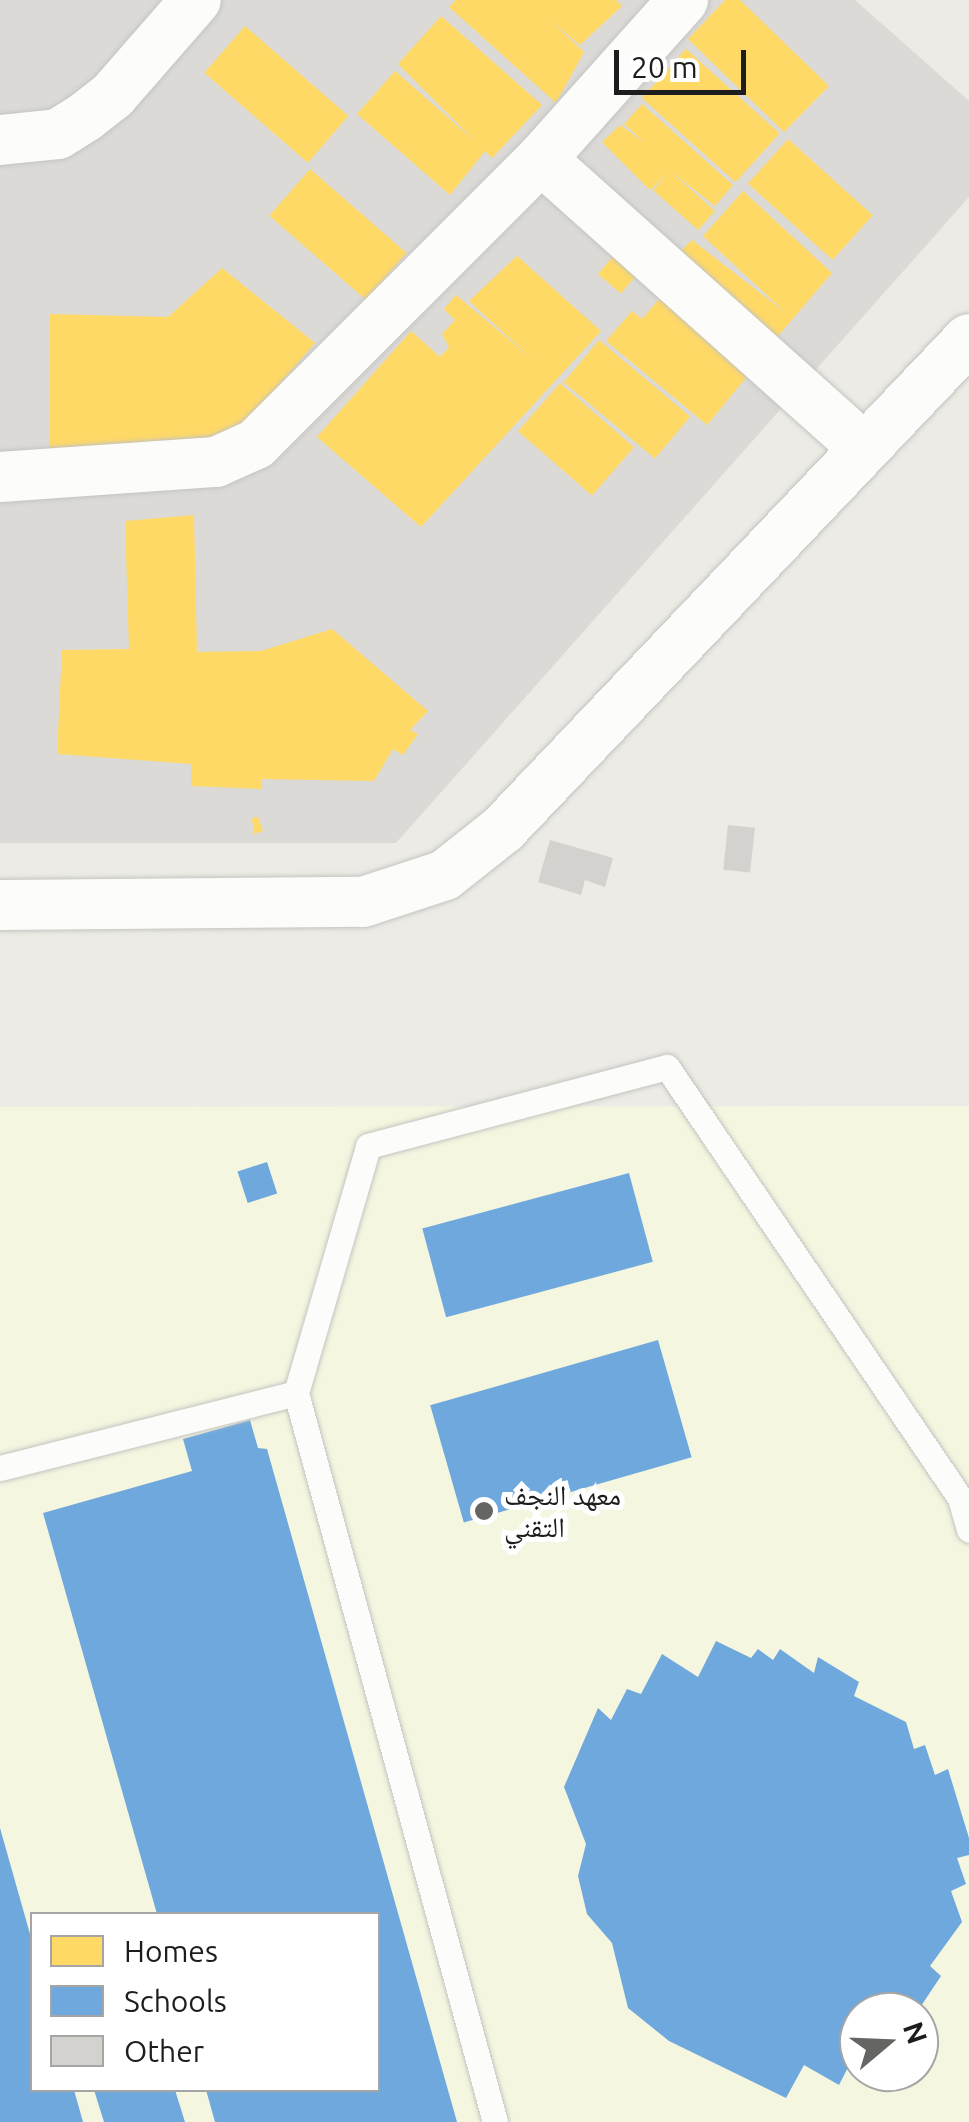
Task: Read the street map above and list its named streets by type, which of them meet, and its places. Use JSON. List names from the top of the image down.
{
  "places": ["معهد النجف التقني"],
  "legend": ["Homes", "Schools", "Other"],
  "scale_bar": "20 m",
  "north": "right"
}
